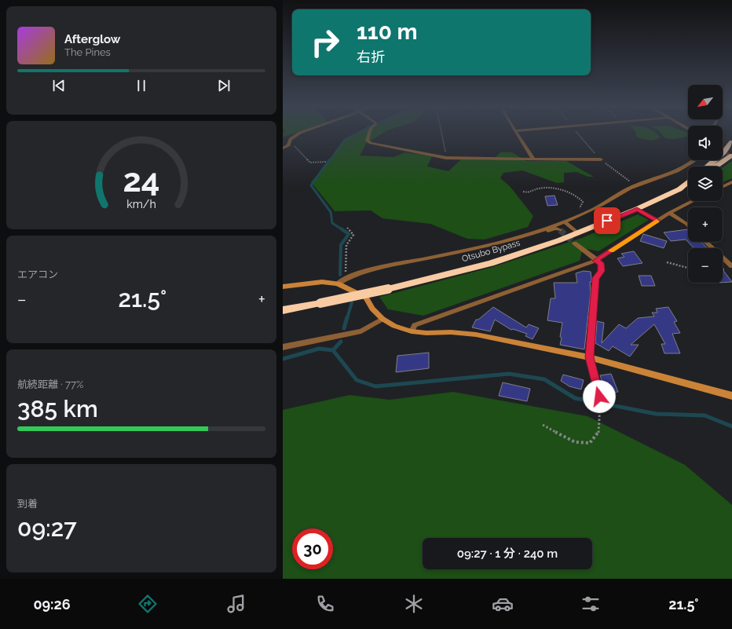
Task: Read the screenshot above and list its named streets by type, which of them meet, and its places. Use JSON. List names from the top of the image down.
{
  "streets": {
    "highway": ["Otsubo Bypass"]
  },
  "north": "bottom left",
  "page": {
    "turn": ["110 m", "右折"],
    "song": ["Afterglow", "The Pines"],
    "map_buttons": ["+", "−"],
    "tile": [
      "エアコン",
      ["航続距離 · 77%", "385 km"],
      ["到着", "09:27"]
    ],
    "heat": ["−", "21.5°", "+"],
    "limit": "30",
    "trip": "09:27 · 1 分 · 240 m",
    "tabs": ["09:26", "21.5°"],
    "gauge": ["24", "km/h"]
  }
}
